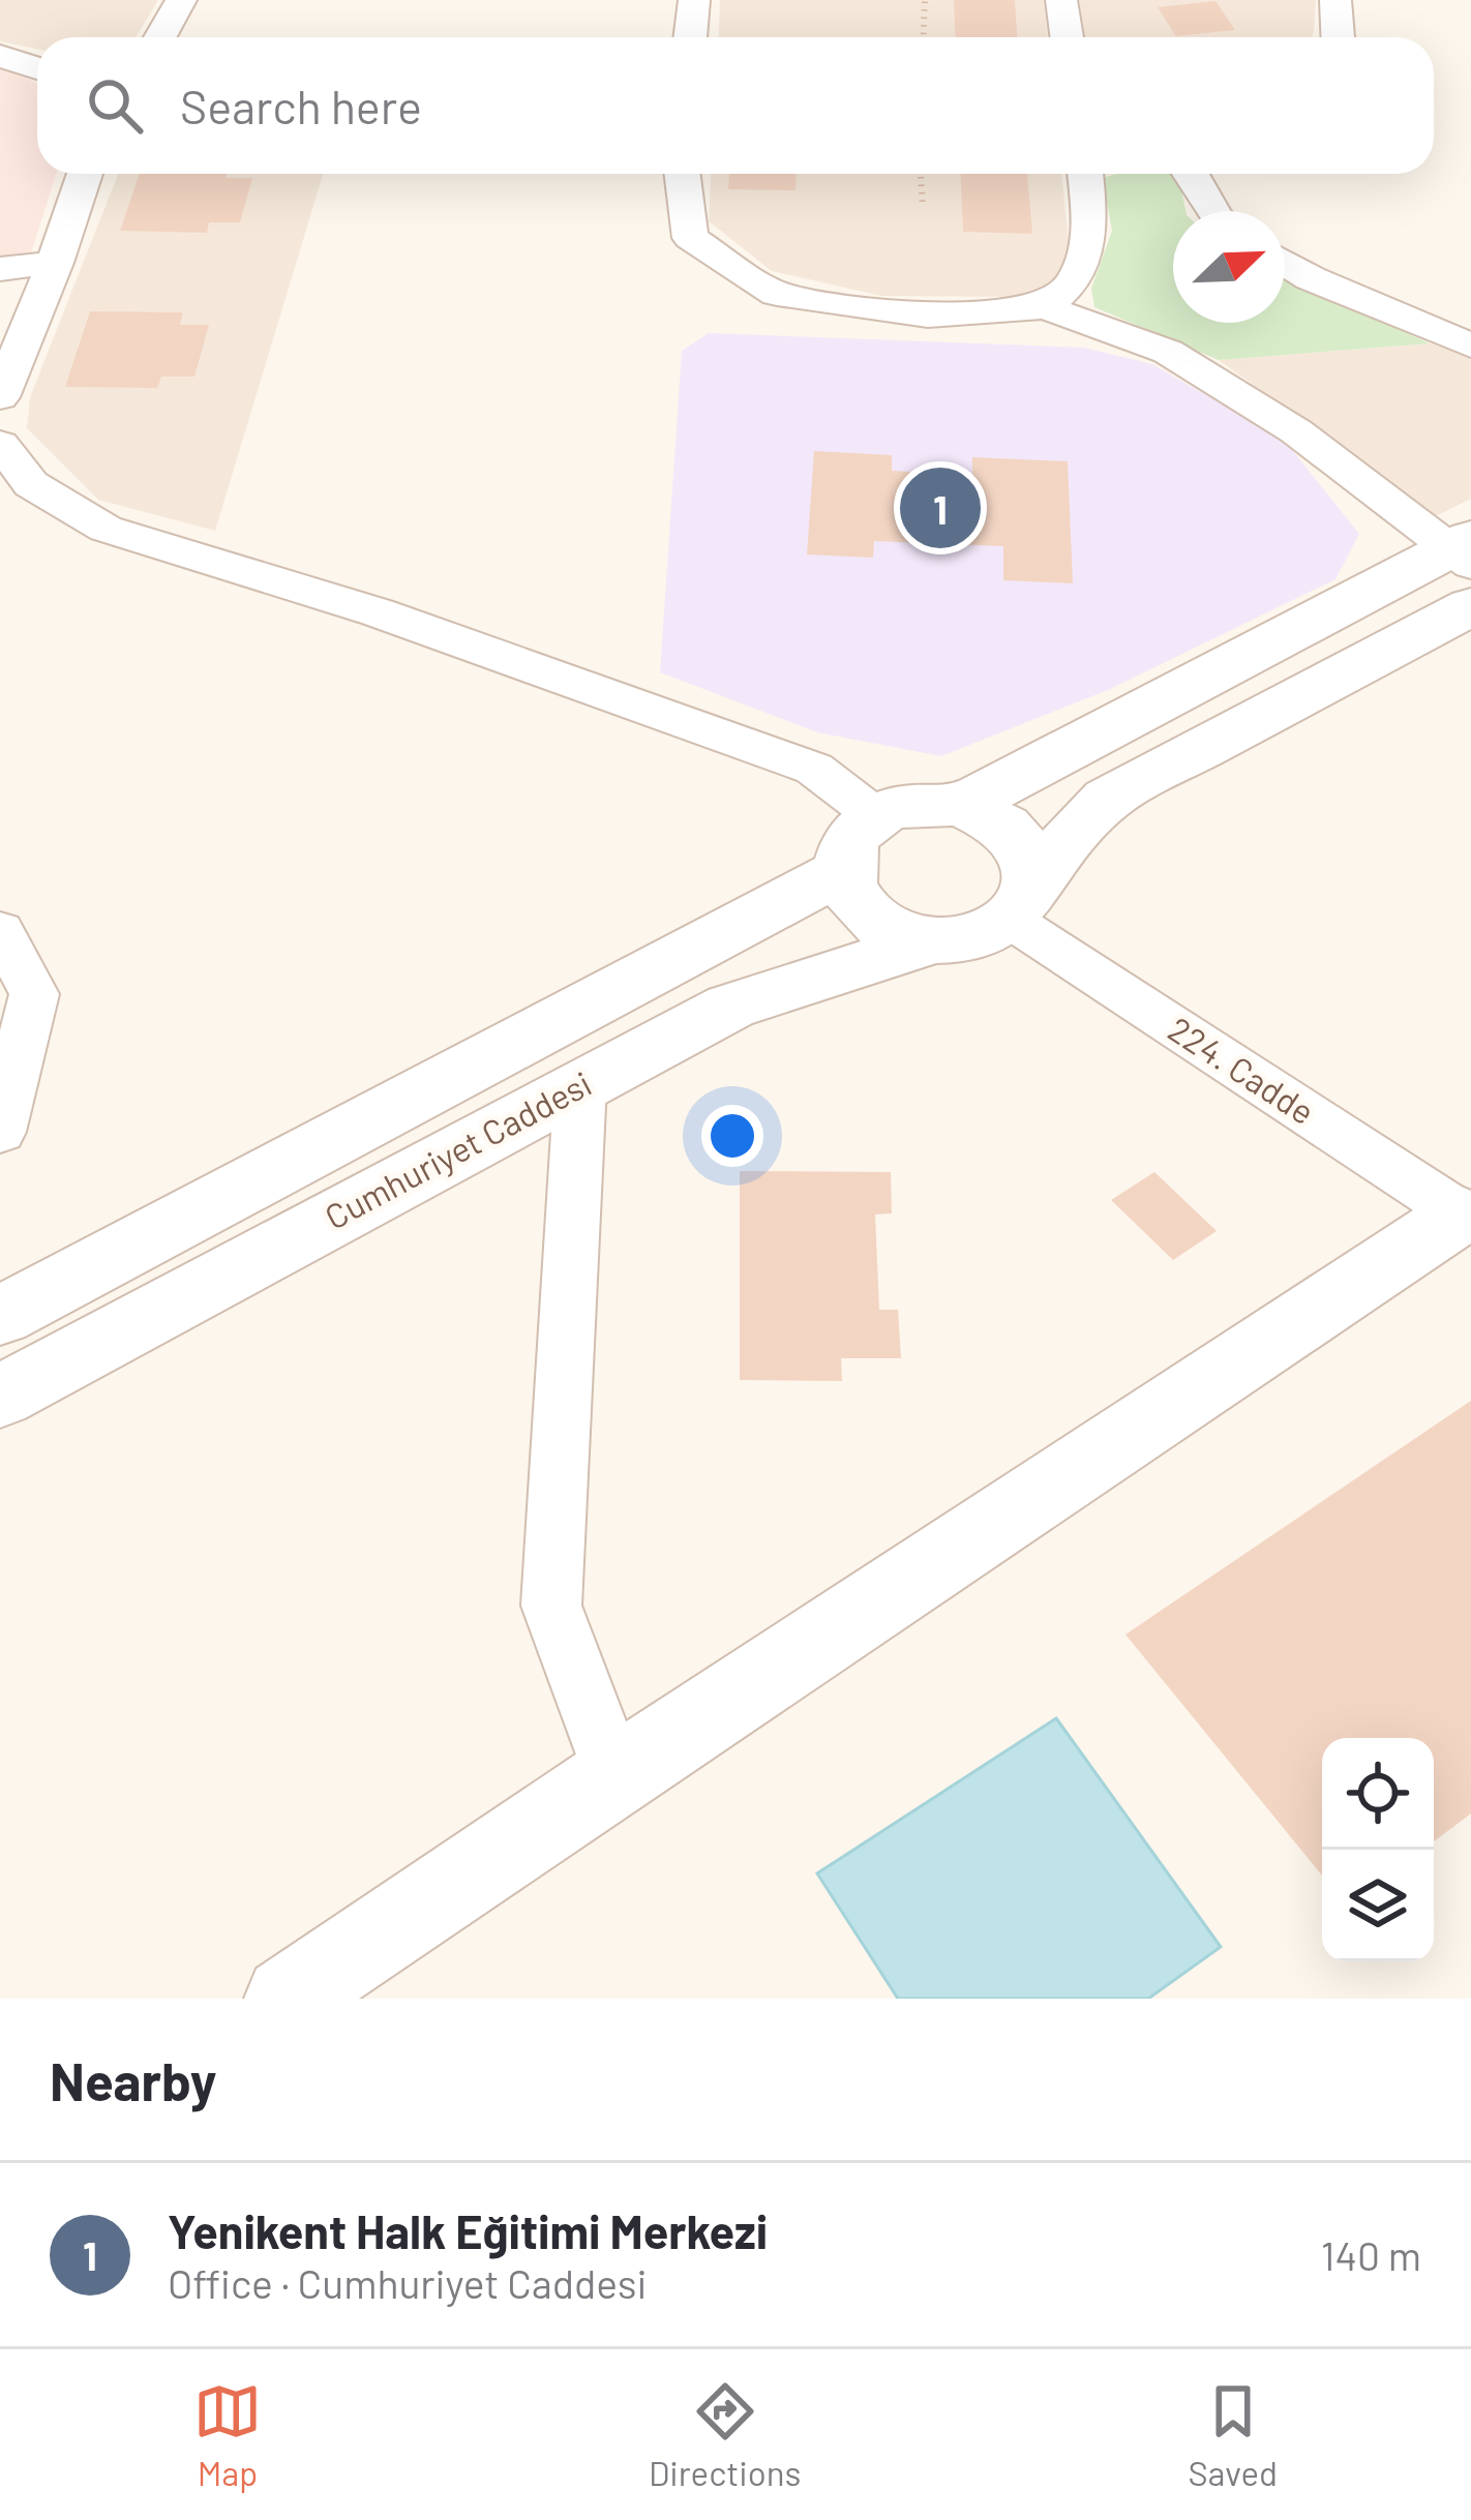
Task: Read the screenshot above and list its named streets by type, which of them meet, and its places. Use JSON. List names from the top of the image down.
{
  "streets": {
    "street": ["224. Cadde", "Cumhuriyet Caddesi"]
  },
  "crossings": [
    ["224. Cadde", "Cumhuriyet Caddesi"]
  ],
  "north": "top right",
  "page": {
    "search": "Search here",
    "pins": "1",
    "heading": "Nearby",
    "list": [
      {
        "mark": "1",
        "name": "Yenikent Halk Eğitimi Merkezi",
        "note": "Office · Cumhuriyet Caddesi",
        "value": "140 m"
      }
    ],
    "nav": ["Map", "Directions", "Saved"]
  }
}
